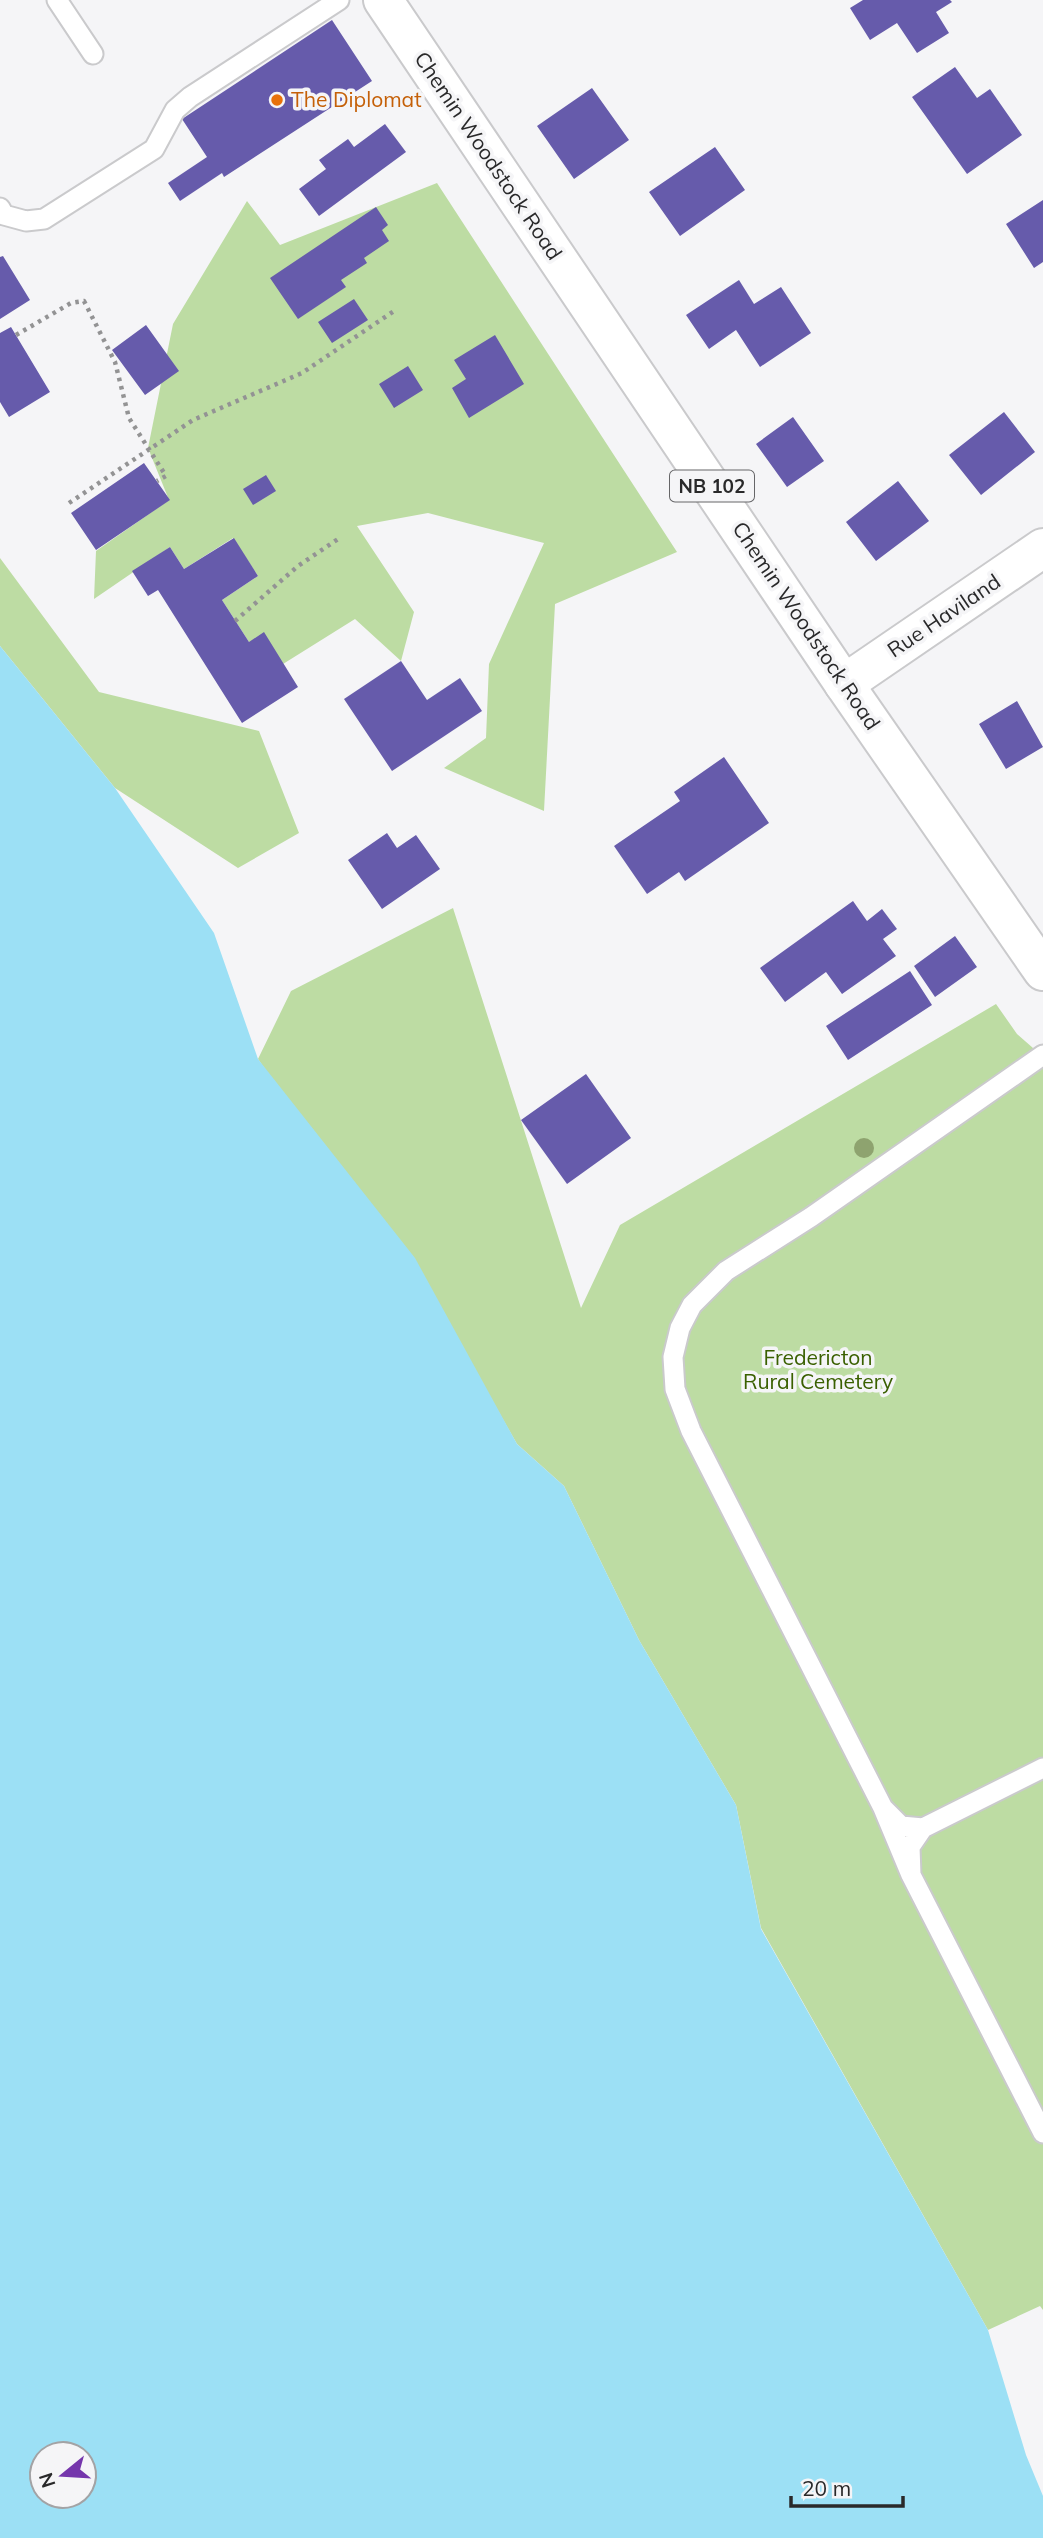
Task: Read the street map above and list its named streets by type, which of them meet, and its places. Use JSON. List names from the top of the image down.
{
  "streets": {
    "main road": ["Chemin Woodstock Road", "NB 102", "Rue Haviland"]
  },
  "crossings": [
    ["Chemin Woodstock Road", "Rue Haviland"]
  ],
  "parks": ["Fredericton Rural Cemetery"],
  "places": ["The Diplomat"],
  "scale_bar": "20 m",
  "north": "left"
}
